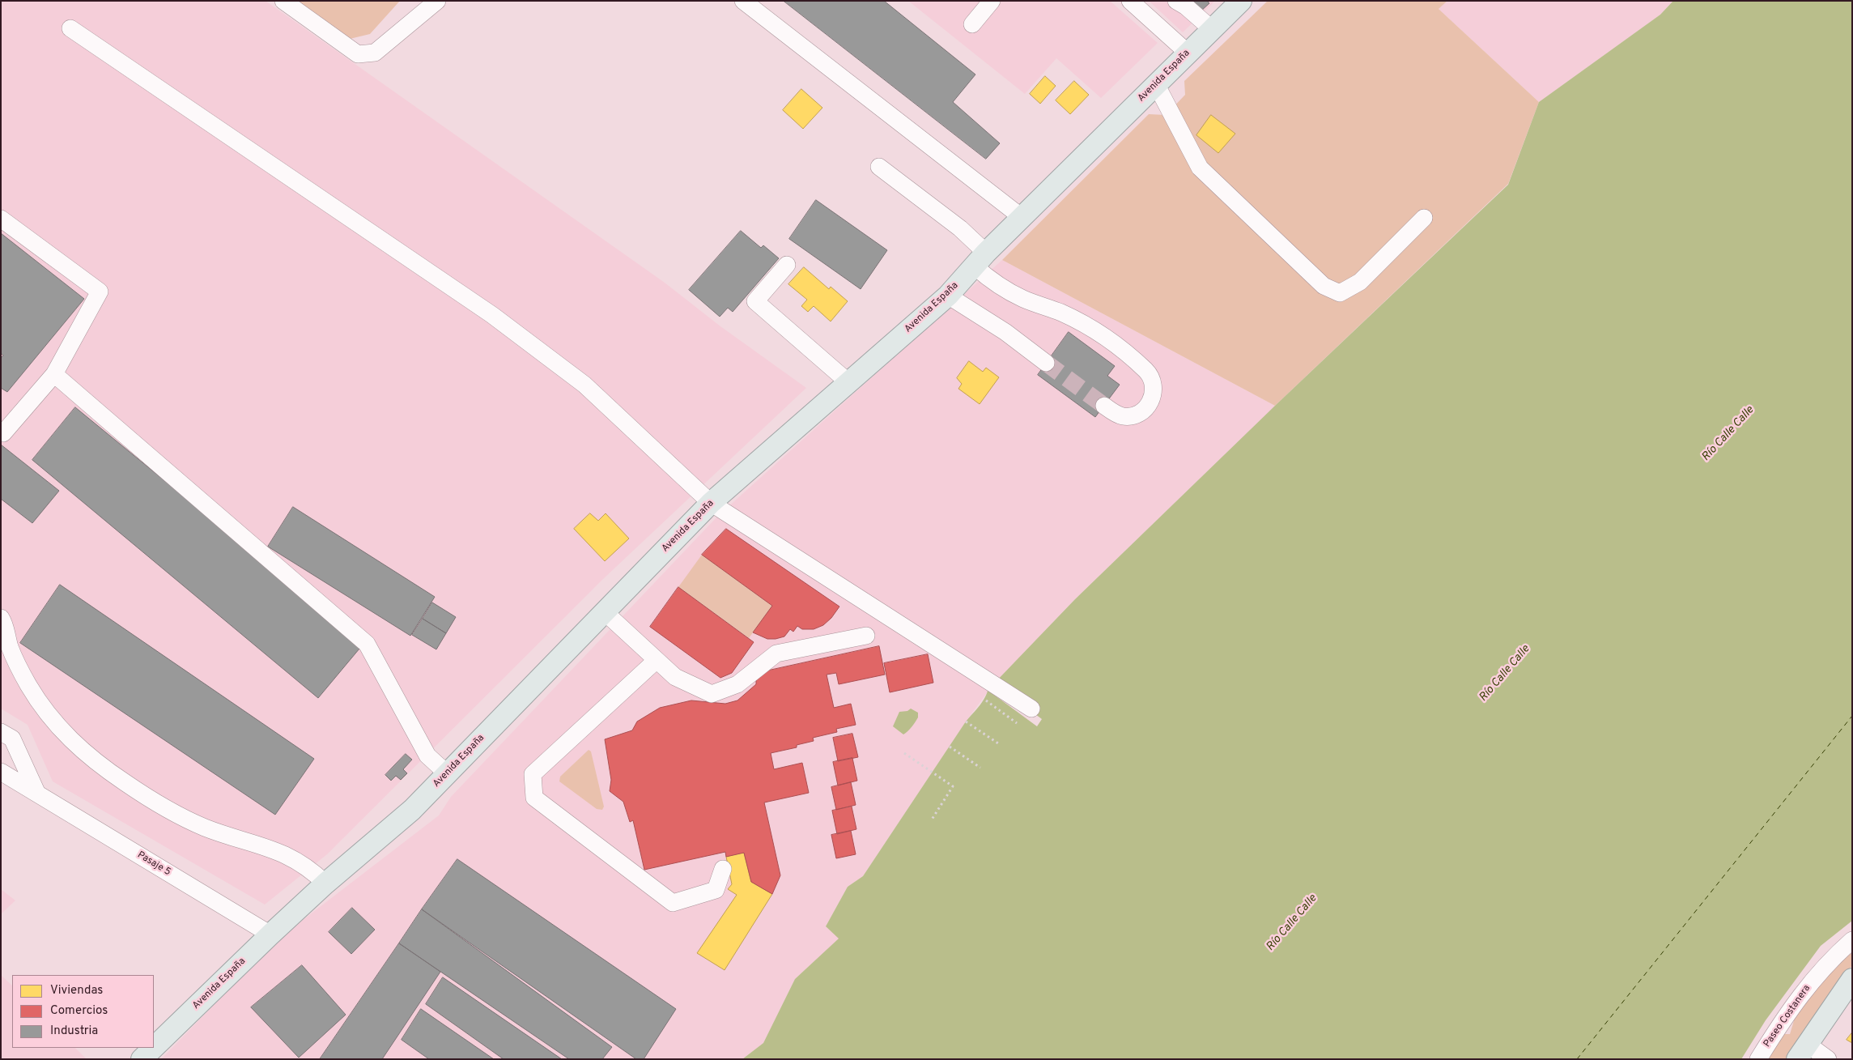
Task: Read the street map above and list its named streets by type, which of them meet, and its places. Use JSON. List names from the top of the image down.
{
  "streets": {
    "main road": ["Avenida España"],
    "street": ["Pasaje 5", "Paseo Costanera"]
  },
  "crossings": [
    ["Avenida España", "Pasaje 5"]
  ],
  "water": ["Río Calle Calle"],
  "legend": ["Viviendas", "Comercios", "Industria"]
}
